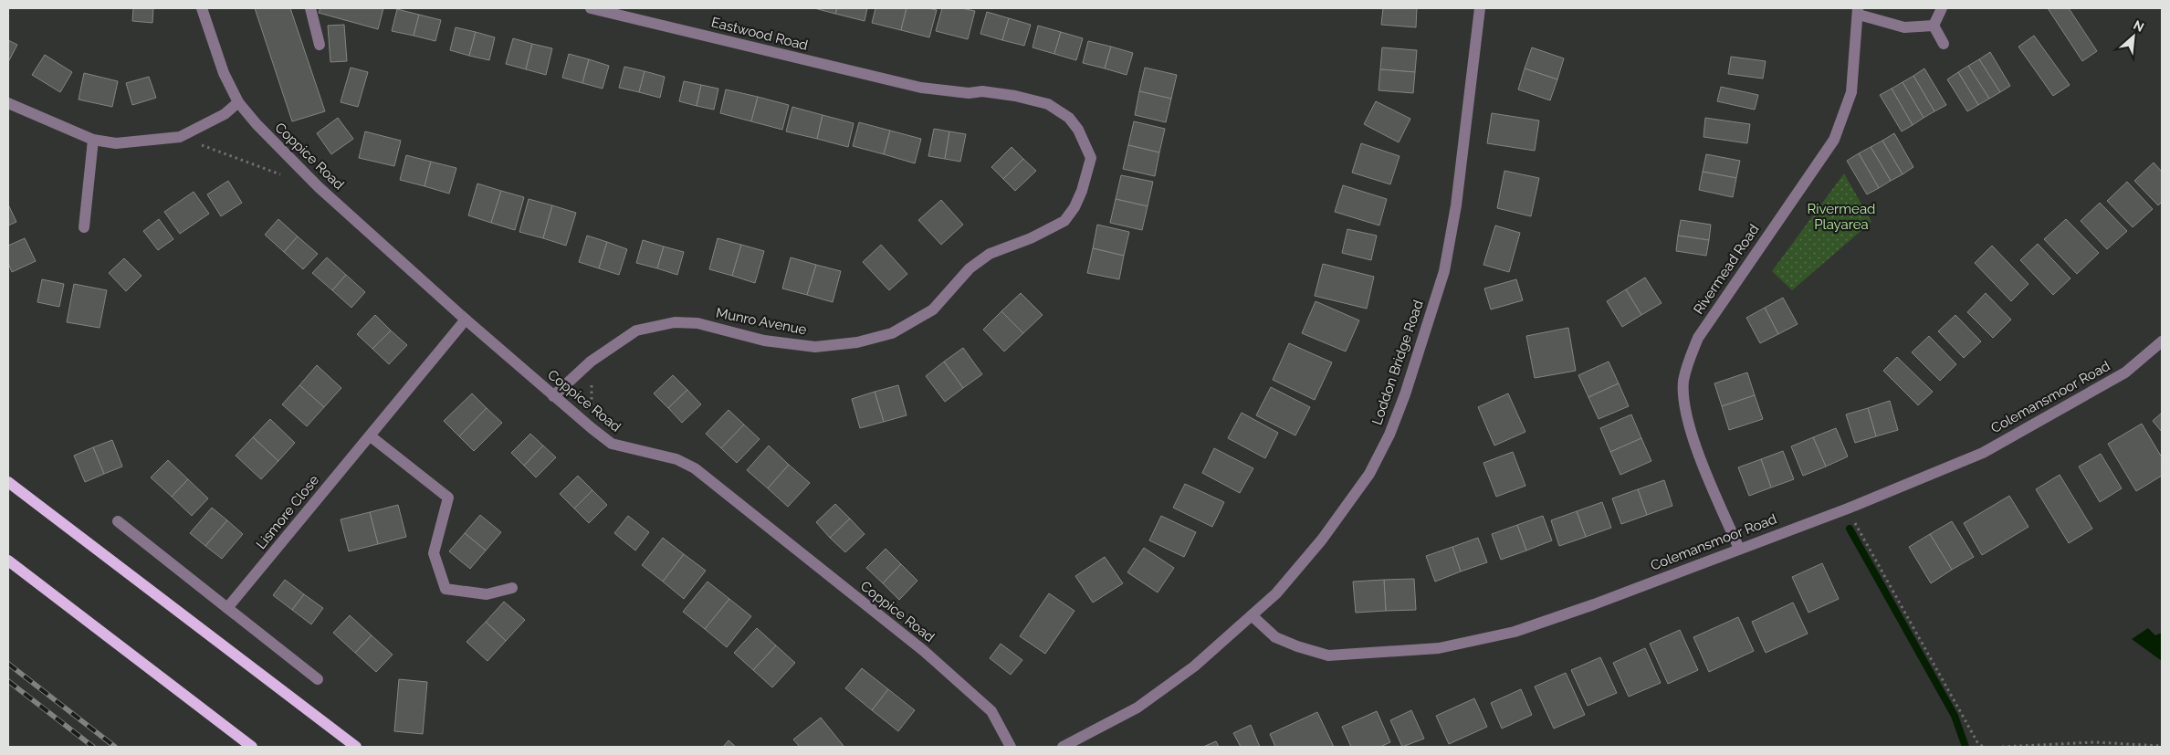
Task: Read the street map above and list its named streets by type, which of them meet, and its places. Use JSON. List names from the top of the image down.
{
  "streets": {
    "street": [
      "Eastwood Road",
      "Coppice Road",
      "Rivermead Road",
      "Munro Avenue",
      "Loddon Bridge Road",
      "Colemansmoor Road",
      "Lismore Close"
    ]
  },
  "crossings": [
    ["Eastwood Road", "Munro Avenue"],
    ["Coppice Road", "Munro Avenue"],
    ["Coppice Road", "Lismore Close"],
    ["Rivermead Road", "Colemansmoor Road"],
    ["Loddon Bridge Road", "Colemansmoor Road"]
  ],
  "parks": ["Rivermead Playarea"],
  "north": "top right"
}
